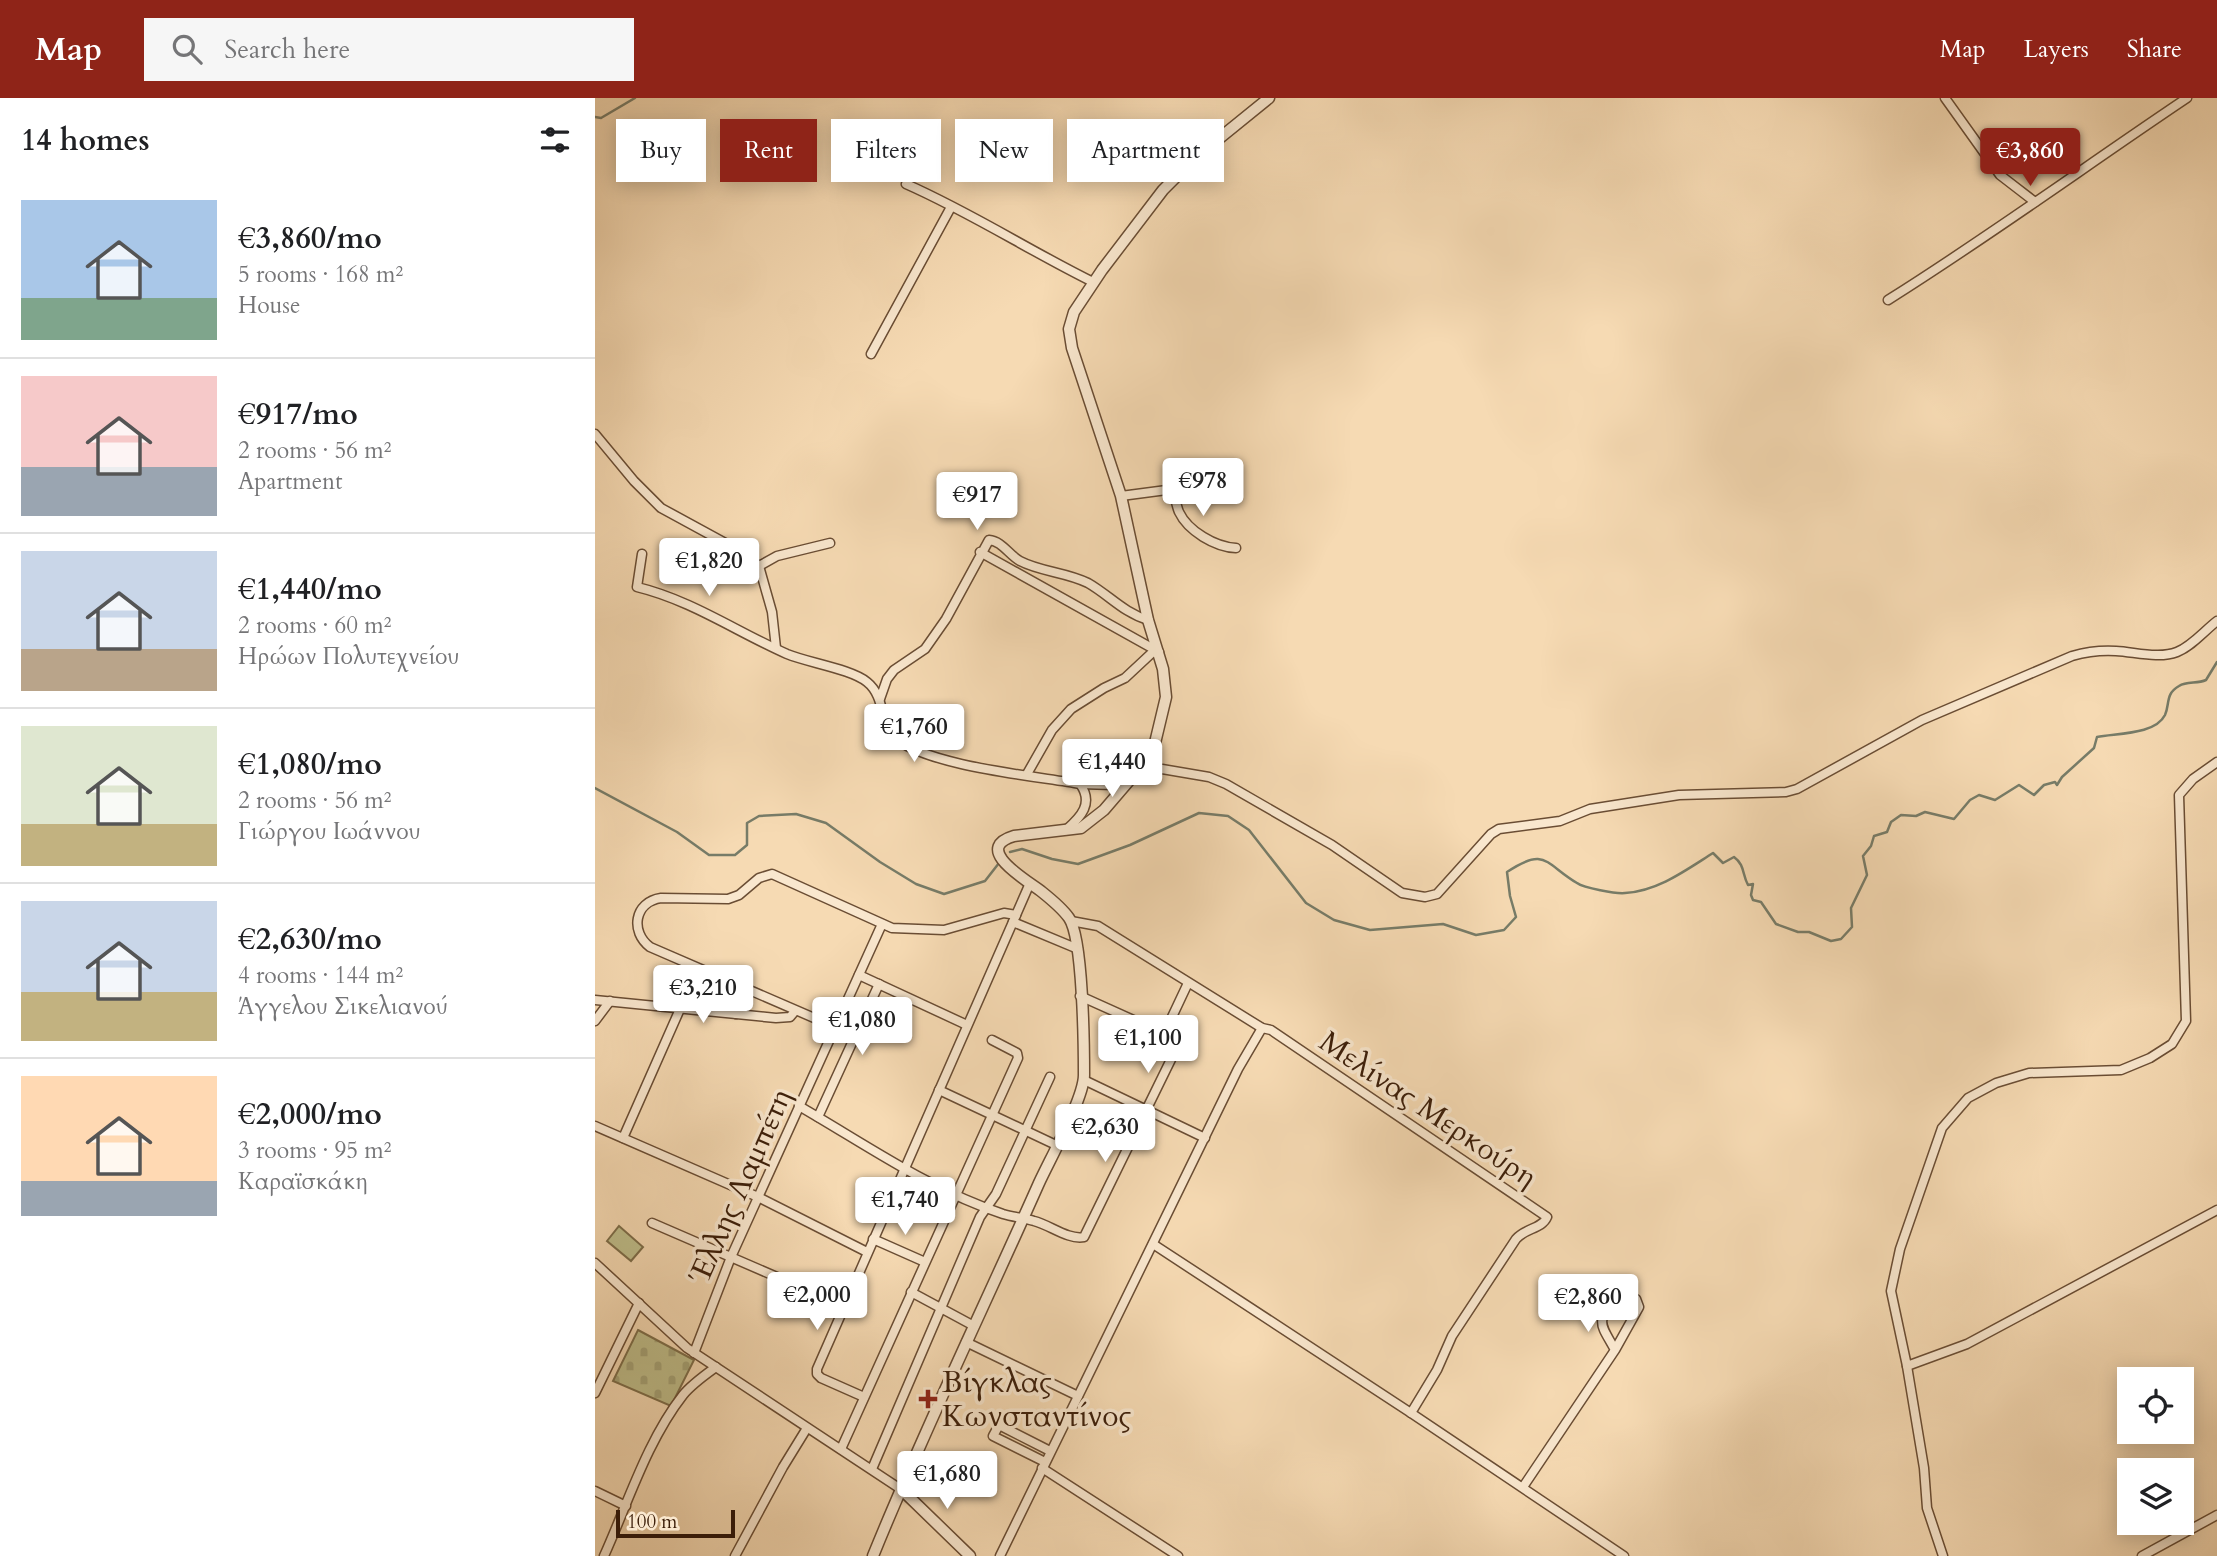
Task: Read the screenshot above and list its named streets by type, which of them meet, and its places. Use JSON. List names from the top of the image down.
{
  "streets": {
    "street": ["Μελίνας Μερκούρη", "Έλλης Λαμπέτη"]
  },
  "places": {
    "health": ["Βίγκλας Κωνσταντίνος"]
  },
  "scale_bar": "100 m",
  "page": {
    "header": "Map",
    "search": "Search here",
    "nav": ["Map", "Layers", "Share"],
    "heading": "14 homes",
    "chip": [
      "Buy",
      "Rent",
      "Filters",
      "New",
      "Apartment"
    ],
    "price": [
      "€3,860",
      "€978",
      "€917",
      "€1,820",
      "€1,760",
      "€1,440",
      "€3,210",
      "€1,080",
      "€1,100",
      "€2,630",
      "€1,740",
      "€2,000",
      "€2,860",
      "€1,680"
    ],
    "list": [
      {
        "name": "€3,860/mo",
        "note": "5 rooms · 168 m² · House"
      },
      {
        "name": "€917/mo",
        "note": "2 rooms · 56 m² · Apartment"
      },
      {
        "name": "€1,440/mo",
        "note": "2 rooms · 60 m² · Ηρώων Πολυτεχνείου"
      },
      {
        "name": "€1,080/mo",
        "note": "2 rooms · 56 m² · Γιώργου Ιωάννου"
      },
      {
        "name": "€2,630/mo",
        "note": "4 rooms · 144 m² · Άγγελου Σικελιανού"
      },
      {
        "name": "€2,000/mo",
        "note": "3 rooms · 95 m² · Καραϊσκάκη"
      }
    ],
    "scale": "100 m"
  }
}
